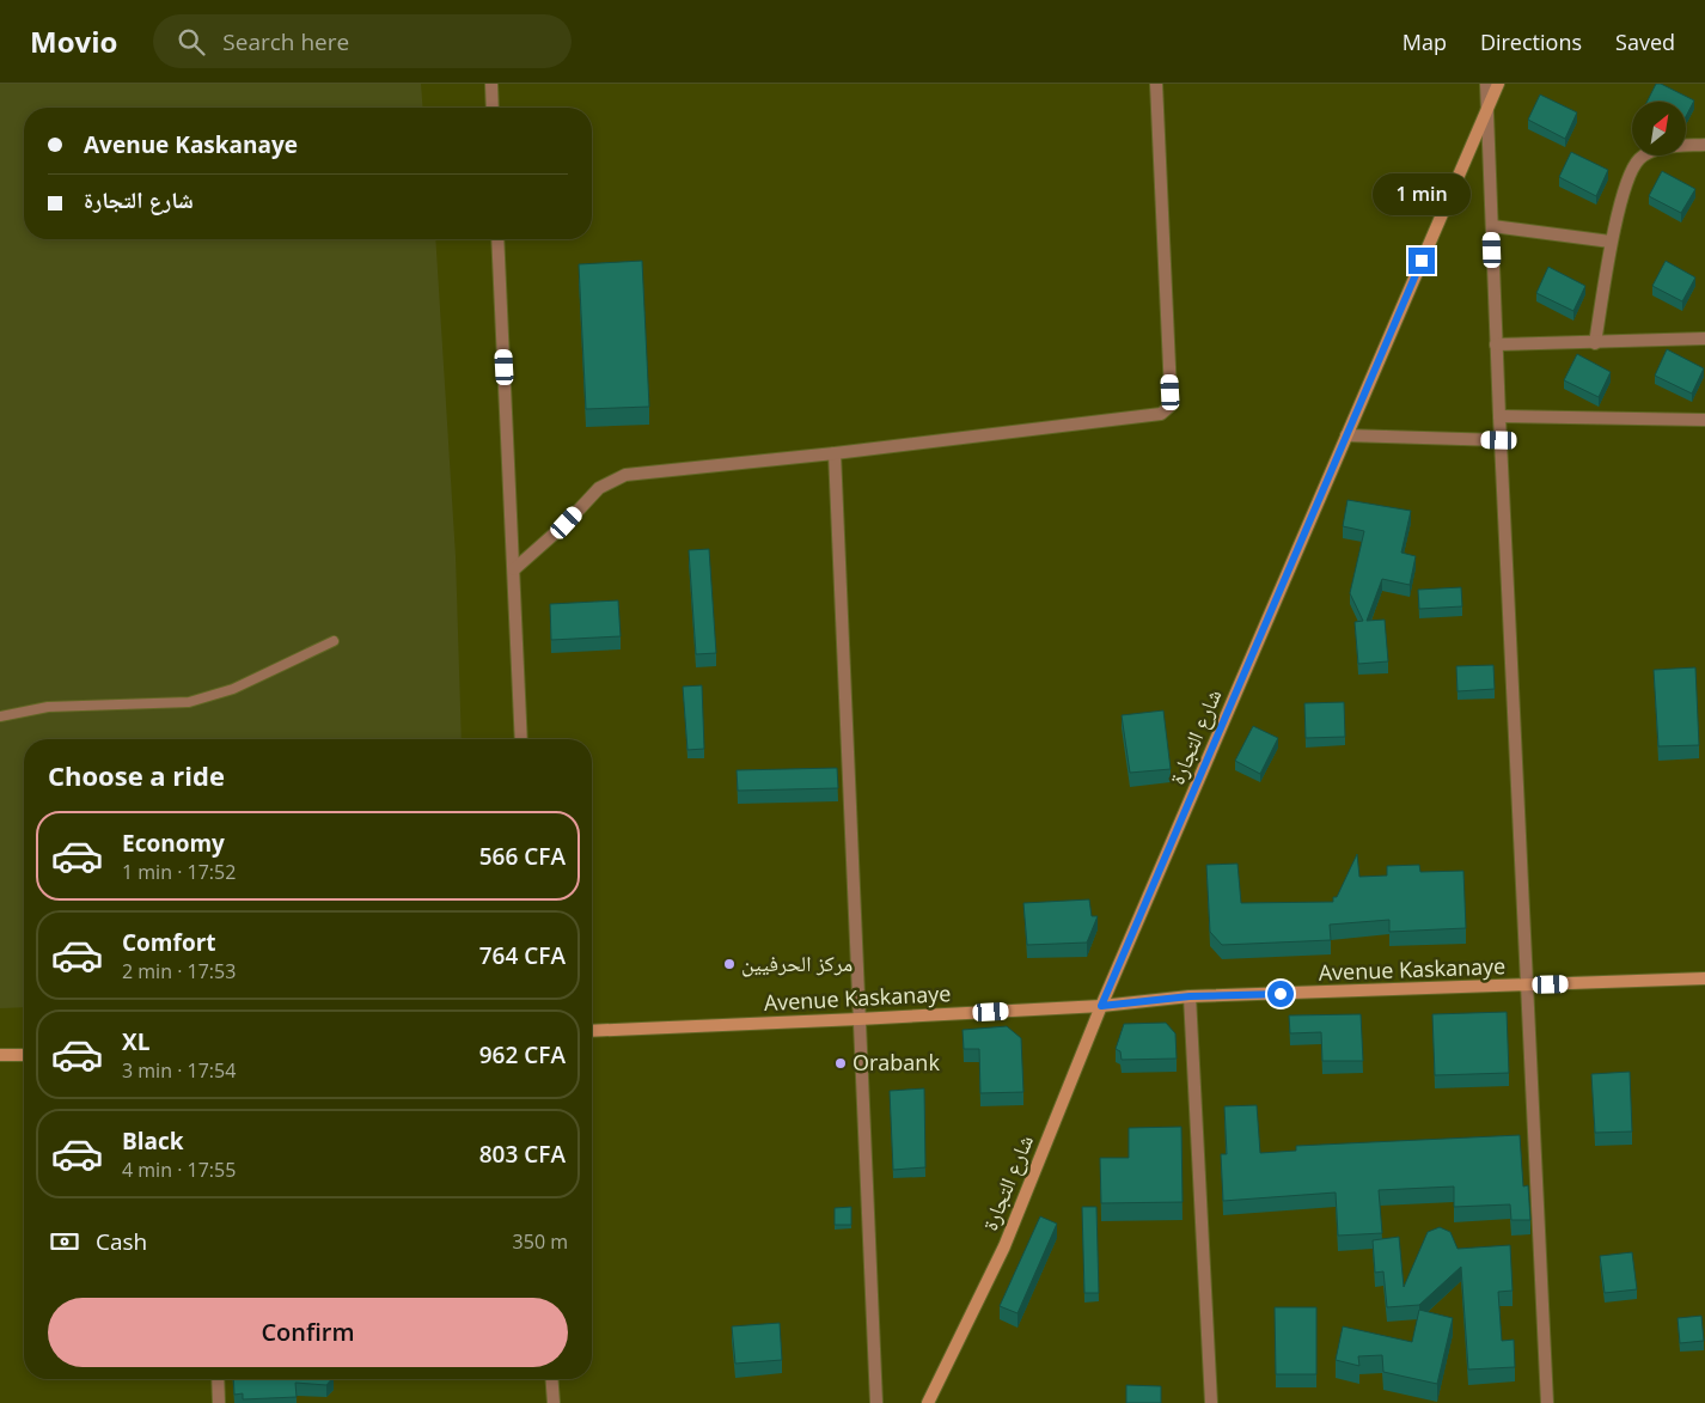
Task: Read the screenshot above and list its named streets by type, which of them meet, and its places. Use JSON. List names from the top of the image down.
{
  "streets": {
    "street": ["شارع التجارة", "Avenue Kaskanaye"]
  },
  "crossings": [
    ["شارع التجارة", "Avenue Kaskanaye"]
  ],
  "places": ["مركز الحرفيين", "Orabank"],
  "north": "top right",
  "page": {
    "header": "Movio",
    "search": "Search here",
    "nav": ["Map", "Directions", "Saved"],
    "banner": ["Avenue Kaskanaye", "شارع التجارة"],
    "bubble": "1 min",
    "heading": "Choose a ride",
    "list": [
      {
        "name": "Economy",
        "note": "1 min · 17:52",
        "value": "566 CFA"
      },
      {
        "name": "Comfort",
        "note": "2 min · 17:53",
        "value": "764 CFA"
      },
      {
        "name": "XL",
        "note": "3 min · 17:54",
        "value": "962 CFA"
      },
      {
        "name": "Black",
        "note": "4 min · 17:55",
        "value": "803 CFA"
      }
    ],
    "pay": ["Cash", "350 m"],
    "buttons": "Confirm"
  }
}
